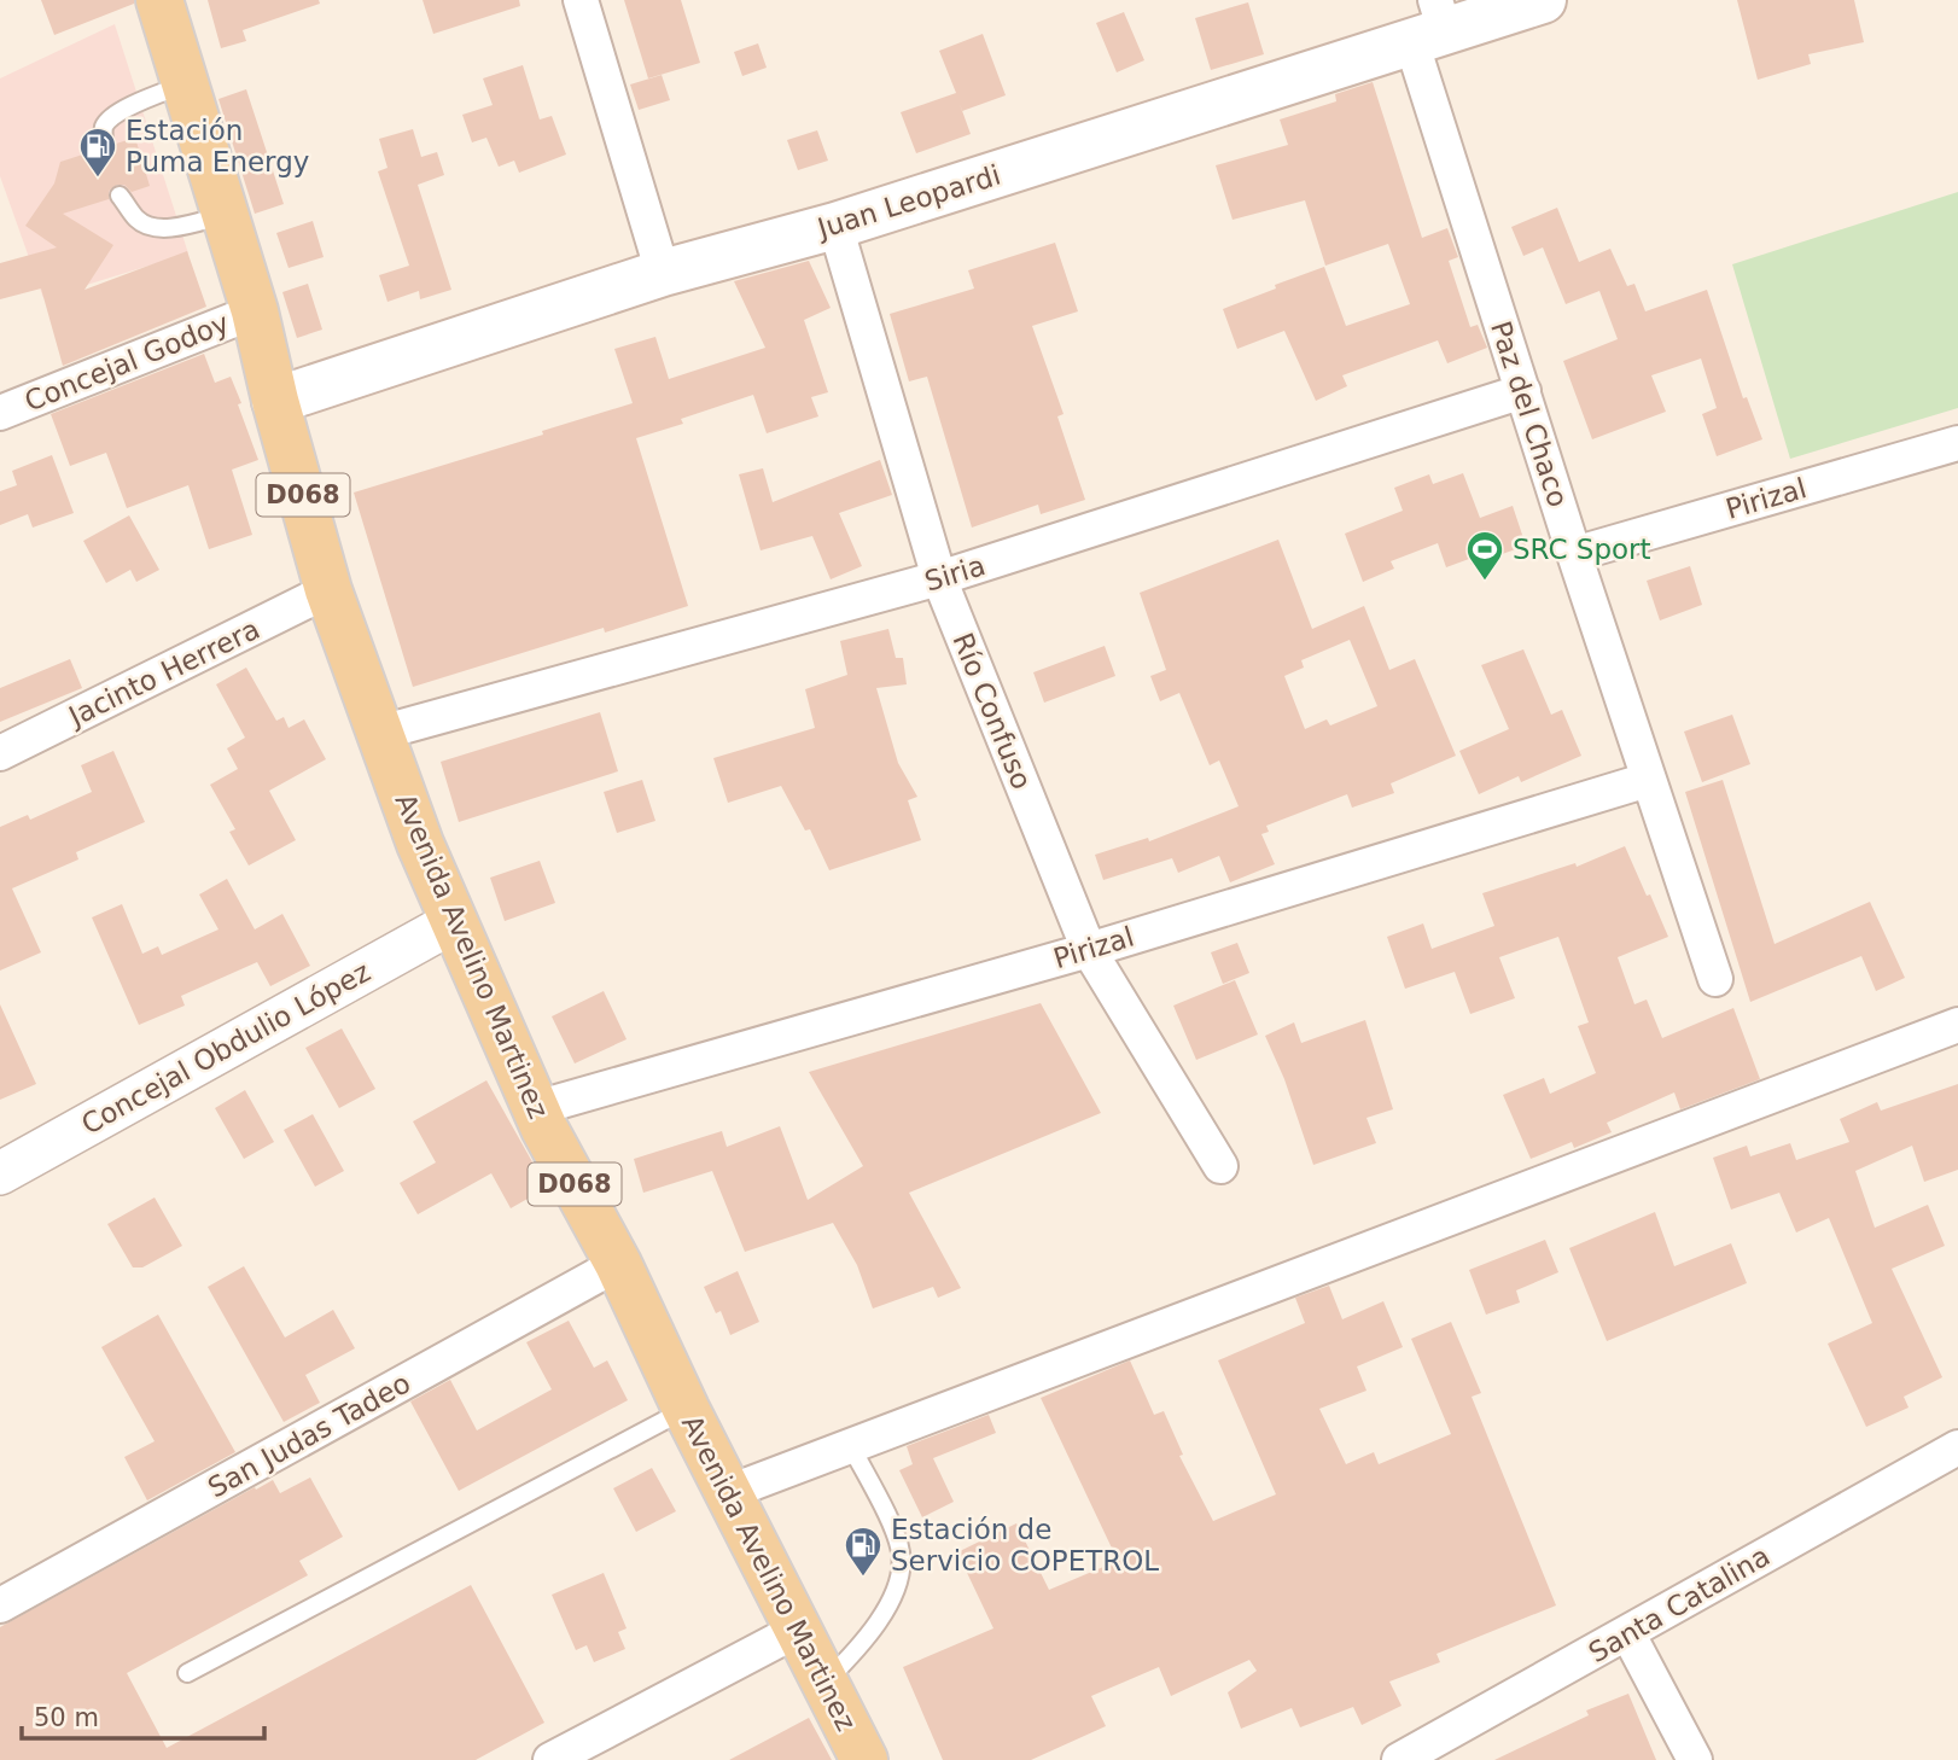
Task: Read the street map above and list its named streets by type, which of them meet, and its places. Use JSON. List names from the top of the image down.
{
  "streets": {
    "main road": ["Juan Leopardi", "D068", "Avenida Avelino Martinez"],
    "street": [
      "Concejal Godoy",
      "Paz del Chaco",
      "Pirizal",
      "Siria",
      "Jacinto Herrera",
      "Río Confuso",
      "Concejal Obdulio López",
      "San Judas Tadeo",
      "Santa Catalina"
    ]
  },
  "crossings": [
    ["Juan Leopardi", "Paz del Chaco"],
    ["Juan Leopardi", "D068"],
    ["Juan Leopardi", "Río Confuso"],
    ["Juan Leopardi", "Avenida Avelino Martinez"],
    ["Concejal Godoy", "D068"],
    ["Paz del Chaco", "Pirizal"],
    ["Paz del Chaco", "Siria"],
    ["D068", "Avenida Avelino Martinez"],
    ["Pirizal", "Río Confuso"],
    ["Pirizal", "Avenida Avelino Martinez"],
    ["Siria", "Río Confuso"],
    ["Siria", "Avenida Avelino Martinez"],
    ["Jacinto Herrera", "Avenida Avelino Martinez"],
    ["Avenida Avelino Martinez", "Concejal Obdulio López"],
    ["Avenida Avelino Martinez", "San Judas Tadeo"]
  ],
  "places": {
    "fuel station": ["Estación Puma Energy", "Estación de Servicio COPETROL"],
    "sports": ["SRC Sport"]
  },
  "scale_bar": "50 m"
}
